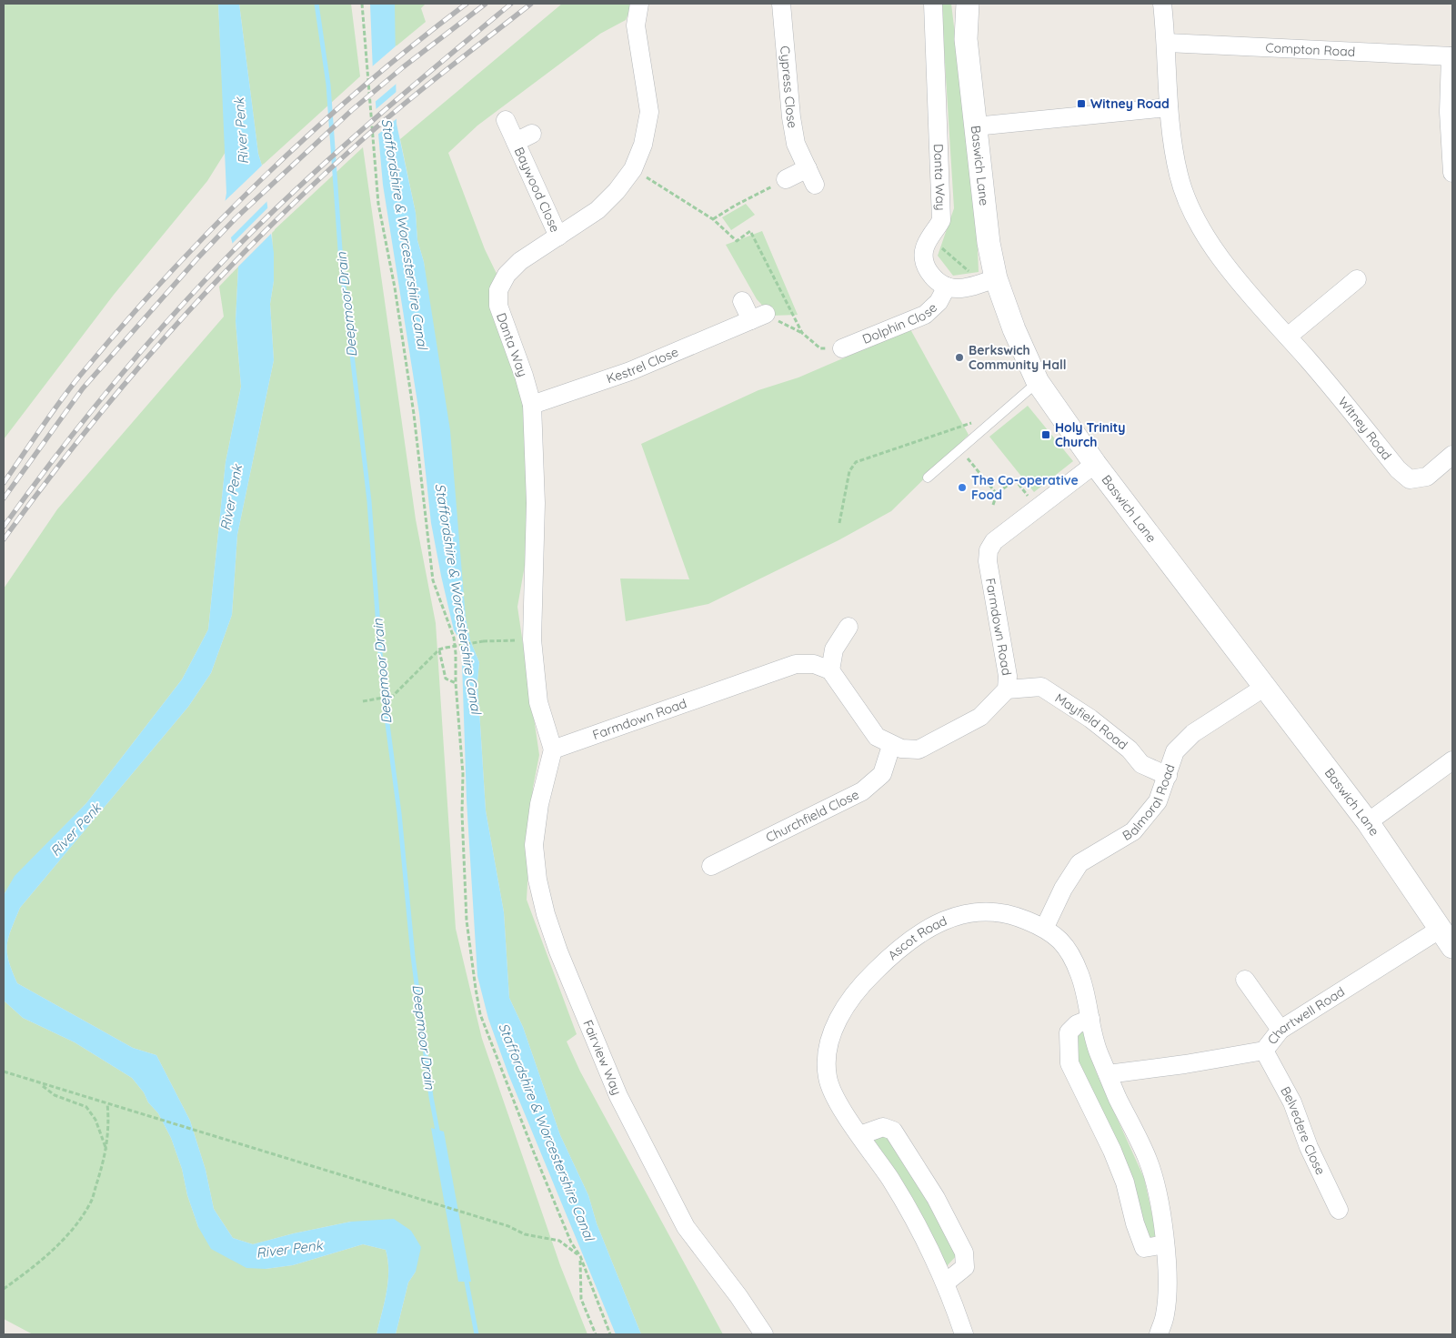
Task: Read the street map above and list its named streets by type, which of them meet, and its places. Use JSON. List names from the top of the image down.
{
  "streets": {
    "street": [
      "Compton Road",
      "Cypress Close",
      "Baswich Lane",
      "Danta Way",
      "Baywood Close",
      "Dolphin Close",
      "Kestrel Close",
      "Witney Road",
      "Farmdown Road",
      "Mayfield Road",
      "Balmoral Road",
      "Churchfield Close",
      "Ascot Road",
      "Chartwell Road",
      "Fairview Way",
      "Belvedere Close"
    ]
  },
  "crossings": [
    ["Compton Road", "Witney Road"],
    ["Baswich Lane", "Farmdown Road"],
    ["Baswich Lane", "Balmoral Road"],
    ["Baswich Lane", "Chartwell Road"],
    ["Danta Way", "Baywood Close"],
    ["Danta Way", "Dolphin Close"],
    ["Danta Way", "Kestrel Close"],
    ["Danta Way", "Farmdown Road"],
    ["Danta Way", "Fairview Way"],
    ["Farmdown Road", "Mayfield Road"],
    ["Farmdown Road", "Churchfield Close"],
    ["Farmdown Road", "Fairview Way"],
    ["Mayfield Road", "Balmoral Road"],
    ["Balmoral Road", "Ascot Road"],
    ["Ascot Road", "Chartwell Road"],
    ["Chartwell Road", "Belvedere Close"]
  ],
  "water": ["River Penk", "Staffordshire & Worcestershire Canal", "Deepmoor Drain"],
  "places": {
    "transit": ["Witney Road", "Holy Trinity Church"],
    "other": ["Berkswich Community Hall", "The Co-operative Food"]
  }
}
